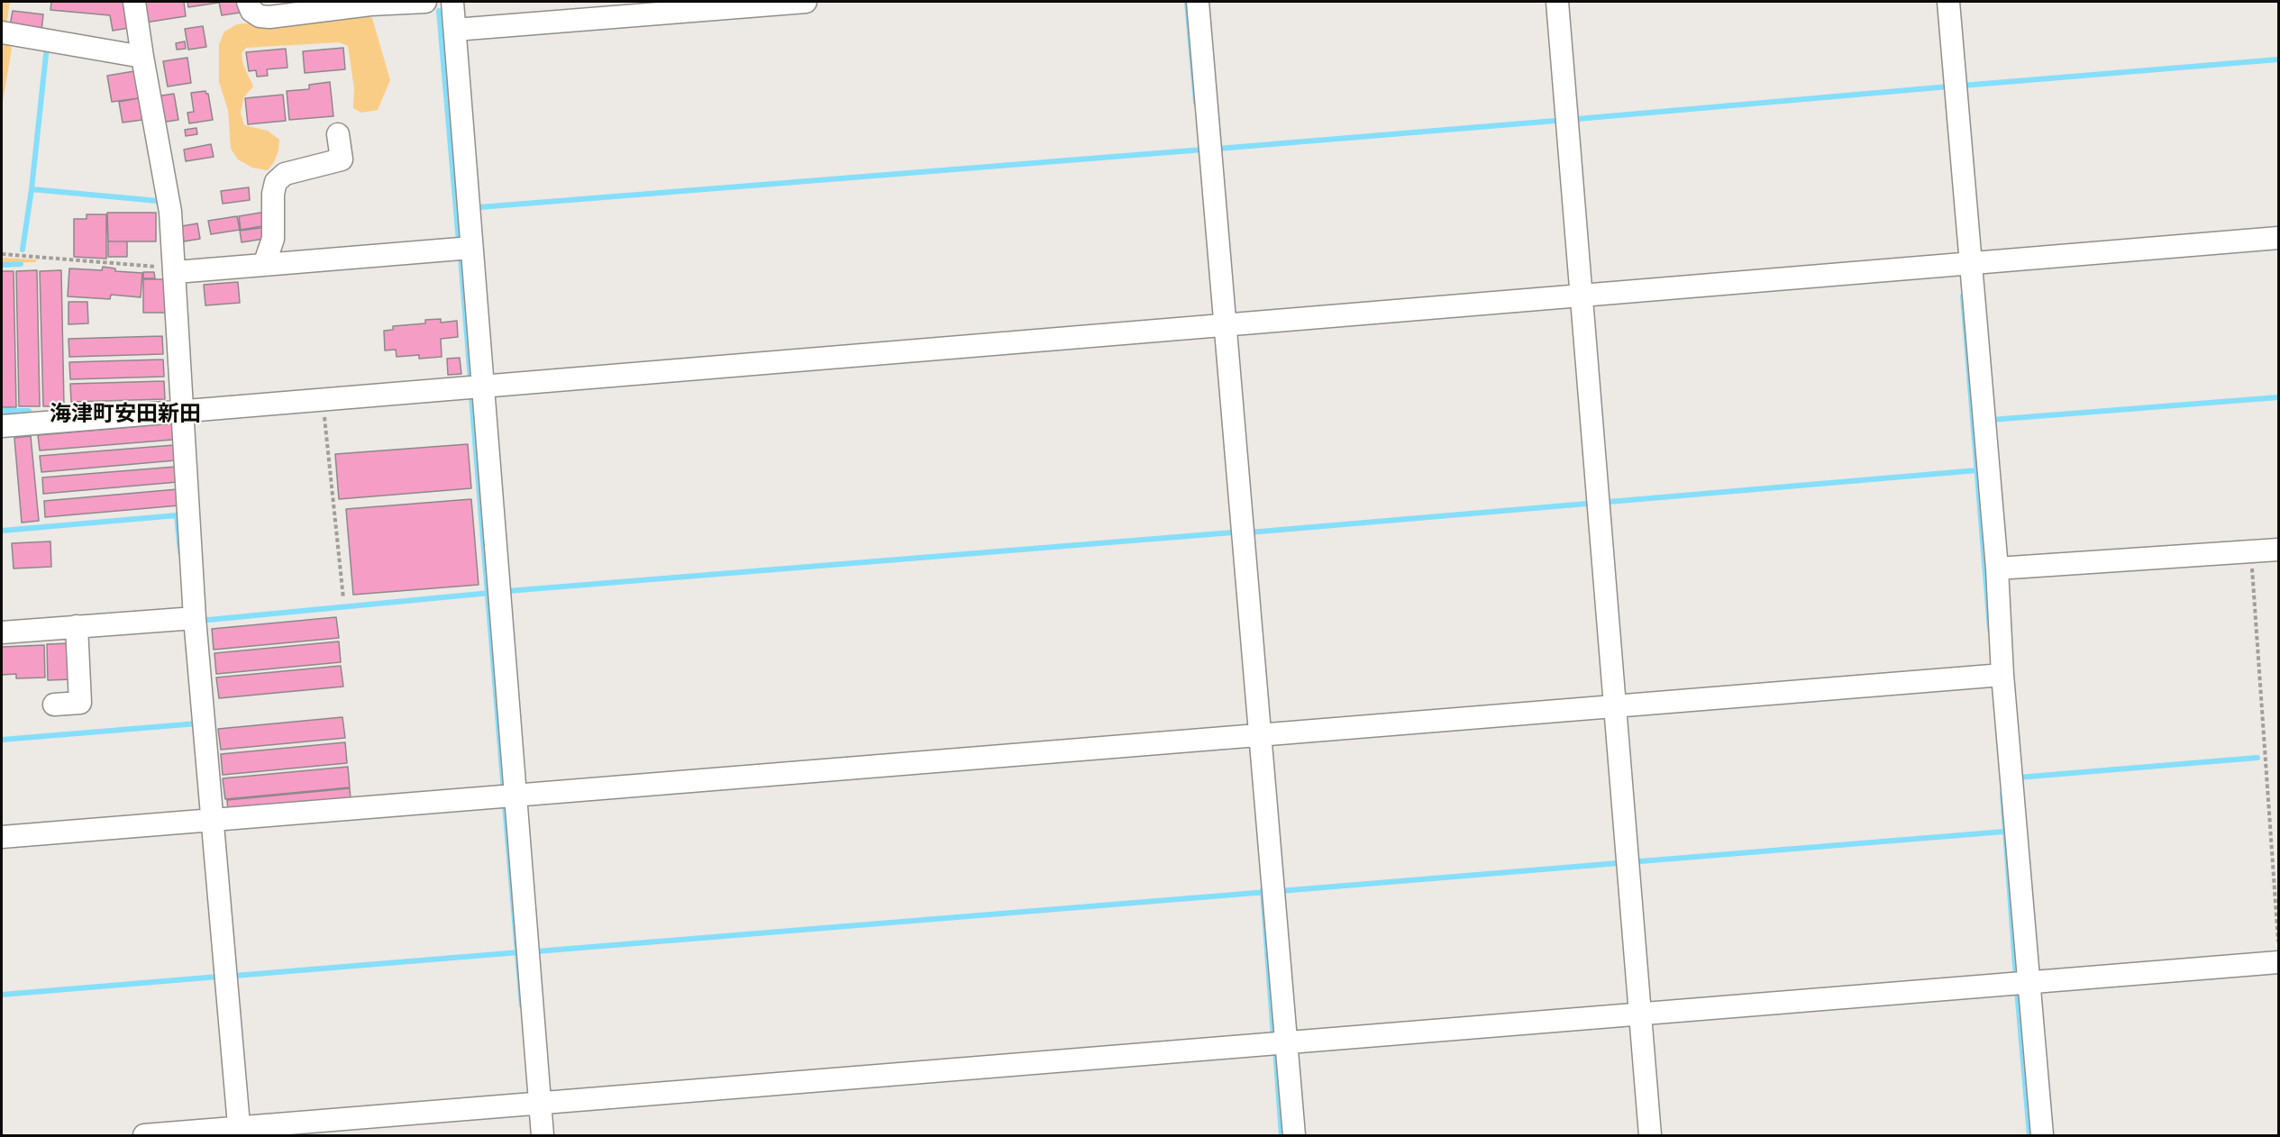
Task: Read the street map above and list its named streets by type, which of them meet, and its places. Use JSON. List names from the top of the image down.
{
  "districts": ["海津町安田新田"]
}
